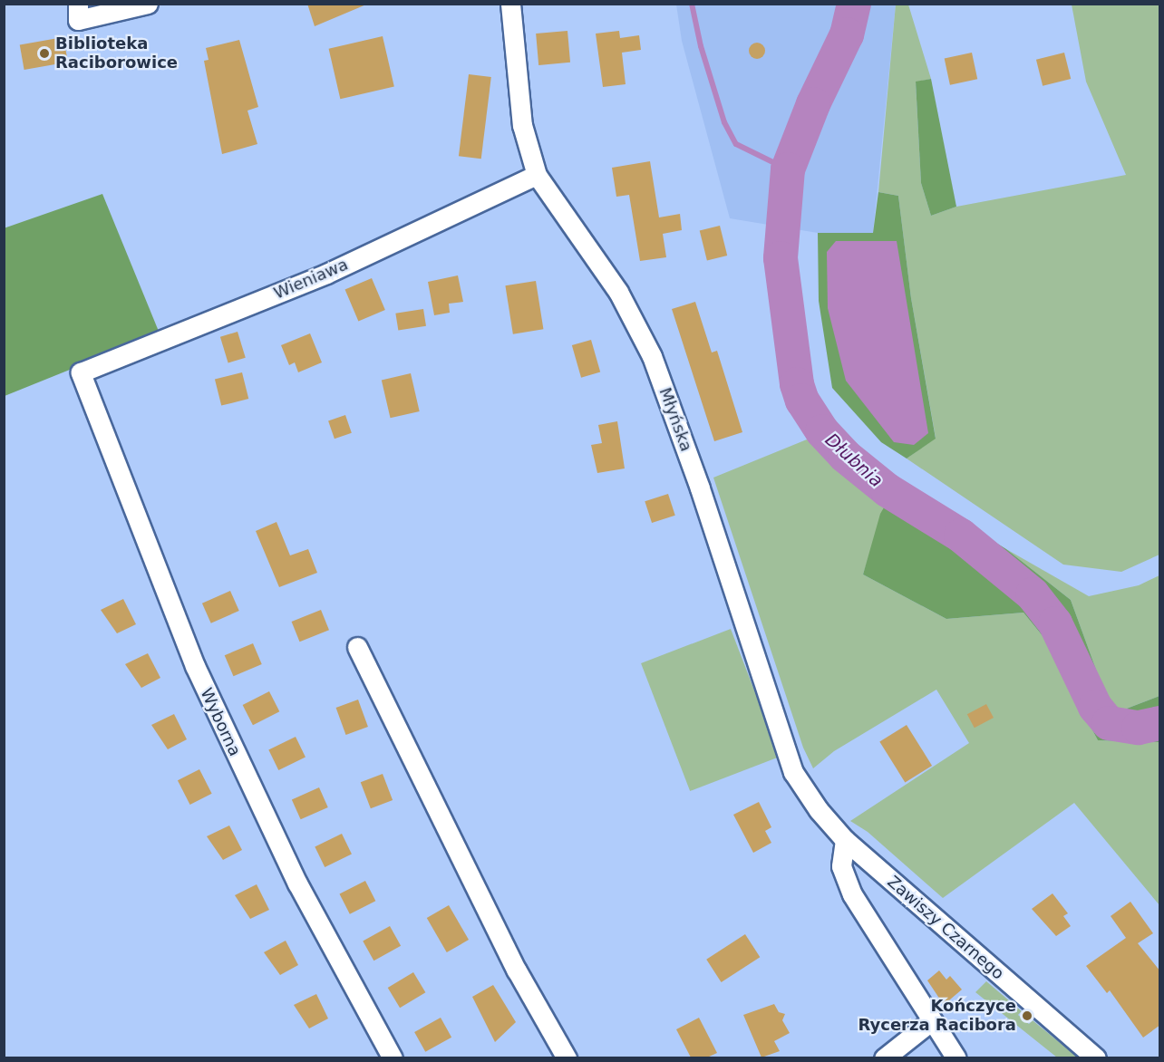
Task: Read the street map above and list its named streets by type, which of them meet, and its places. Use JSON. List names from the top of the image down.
{
  "streets": {
    "street": [
      "Wieniawa",
      "Młyńska",
      "Wyborna",
      "Zawiszy Czarnego"
    ]
  },
  "crossings": [
    ["Wieniawa", "Młyńska"],
    ["Wieniawa", "Wyborna"],
    ["Młyńska", "Zawiszy Czarnego"]
  ],
  "water": ["Dłubnia"],
  "places": ["Biblioteka Raciborowice", "Kończyce Rycerza Racibora"]
}
